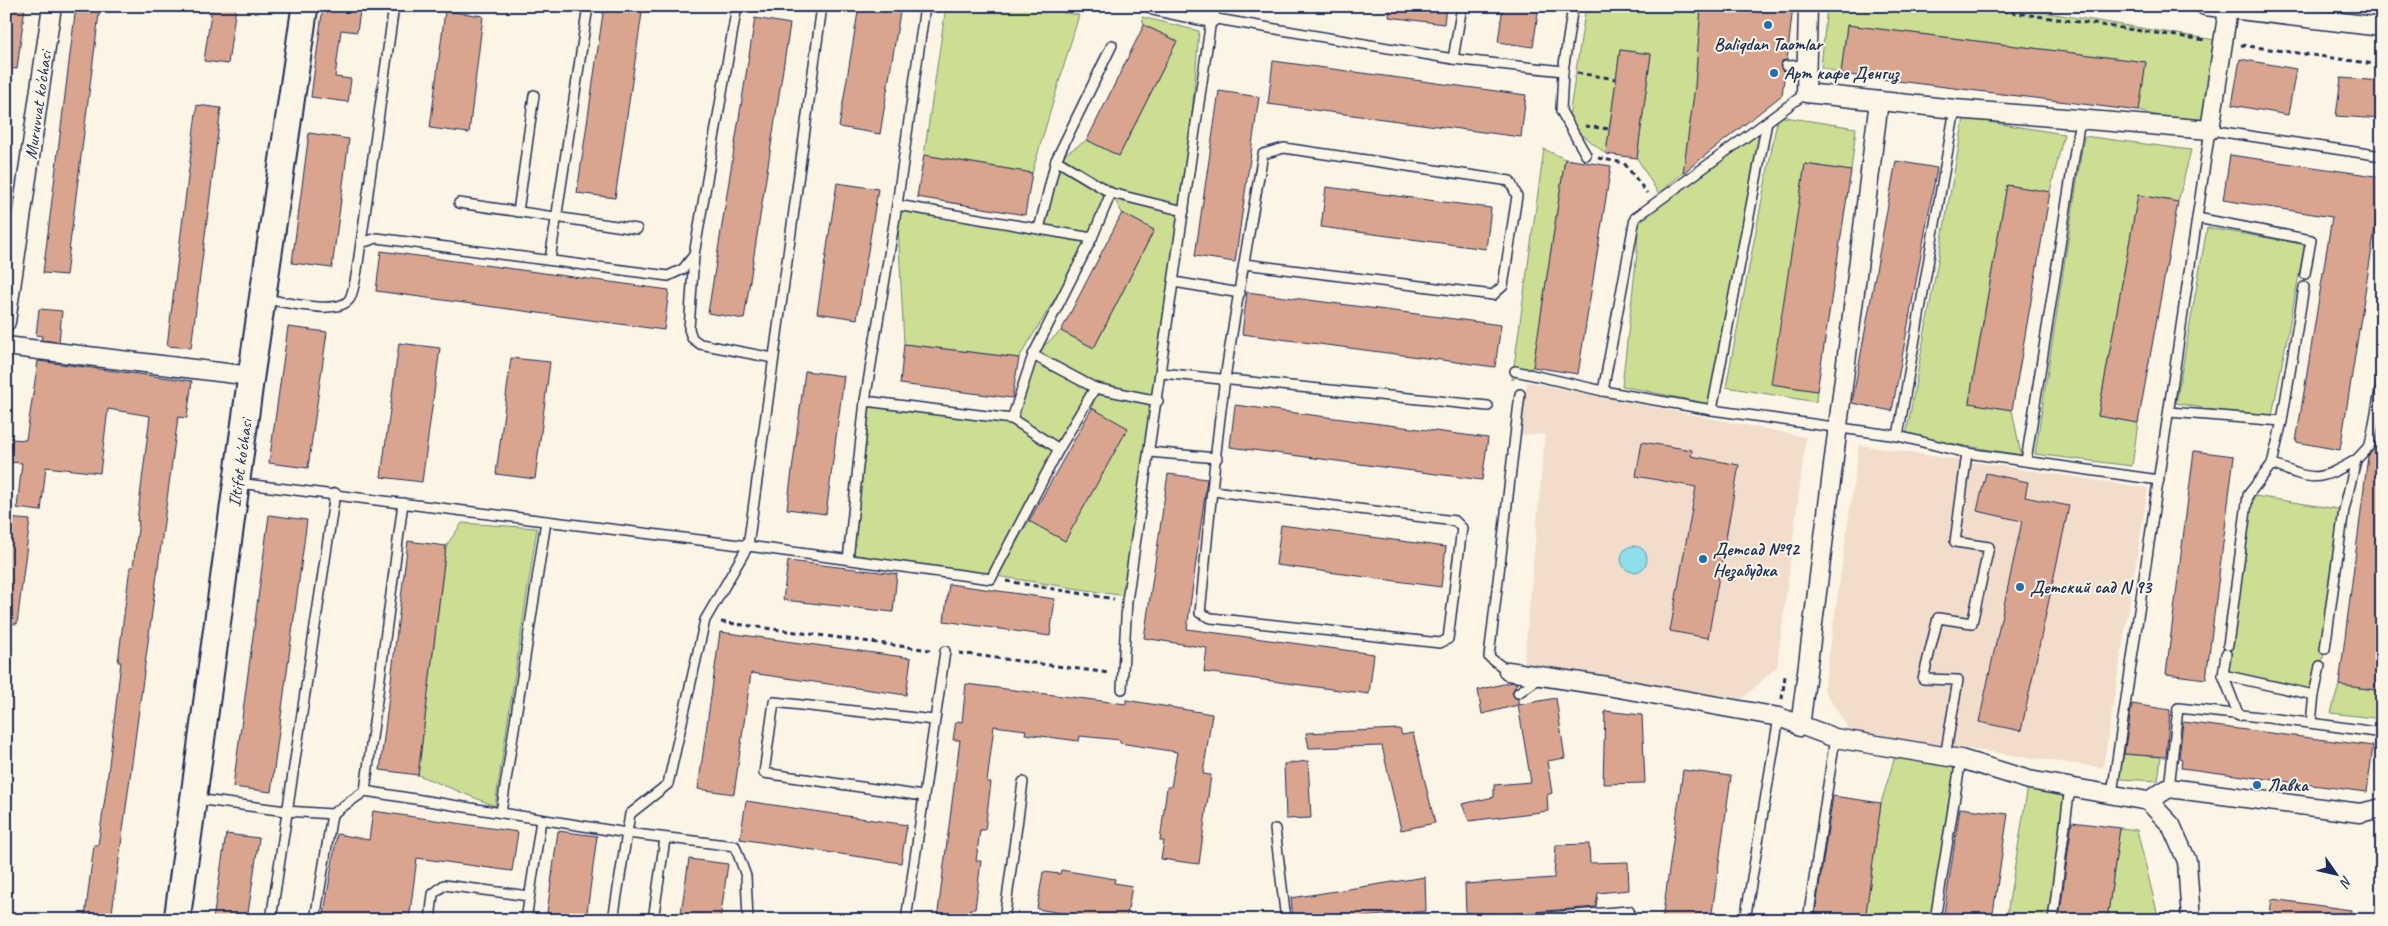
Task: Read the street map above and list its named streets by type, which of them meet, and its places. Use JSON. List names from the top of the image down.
{
  "streets": {
    "street": ["Muruvvat ko'chasi", "Iltifot ko'chasi"]
  },
  "places": [
    "Baliqdan Taomlar",
    "Арт кафе Денгиз",
    "Детсад №92 Незабудка",
    "Детский сад N 93",
    "Лавка"
  ],
  "north": "bottom right"
}
